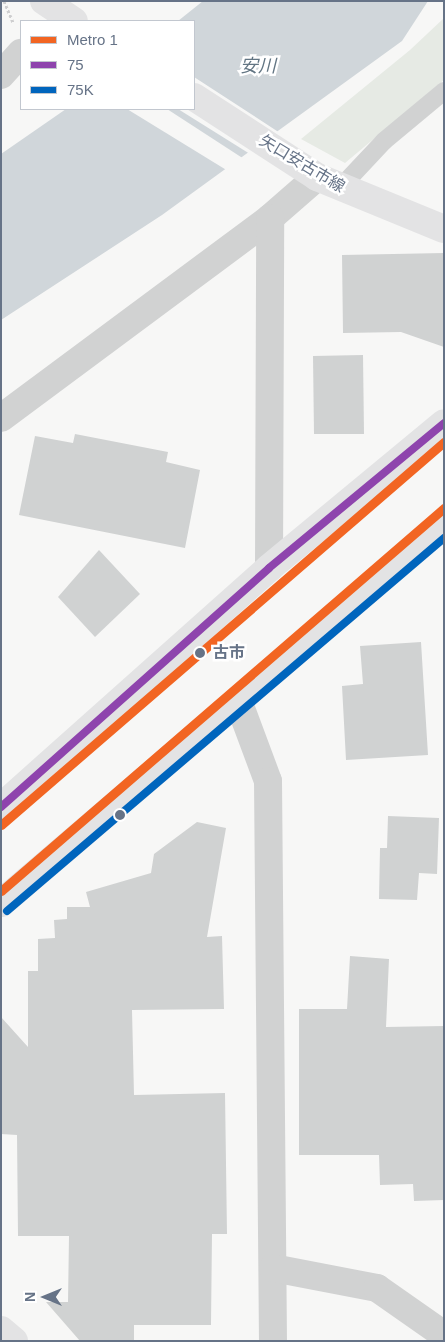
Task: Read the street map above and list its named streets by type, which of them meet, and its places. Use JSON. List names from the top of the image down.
{
  "streets": {
    "main road": ["矢口安古市線"]
  },
  "water": ["安川"],
  "places": ["古市"],
  "lines": ["transit line 75", "metro line 1", "transit line 75K"],
  "legend": ["Metro 1", "75", "75K"],
  "north": "left"
}
